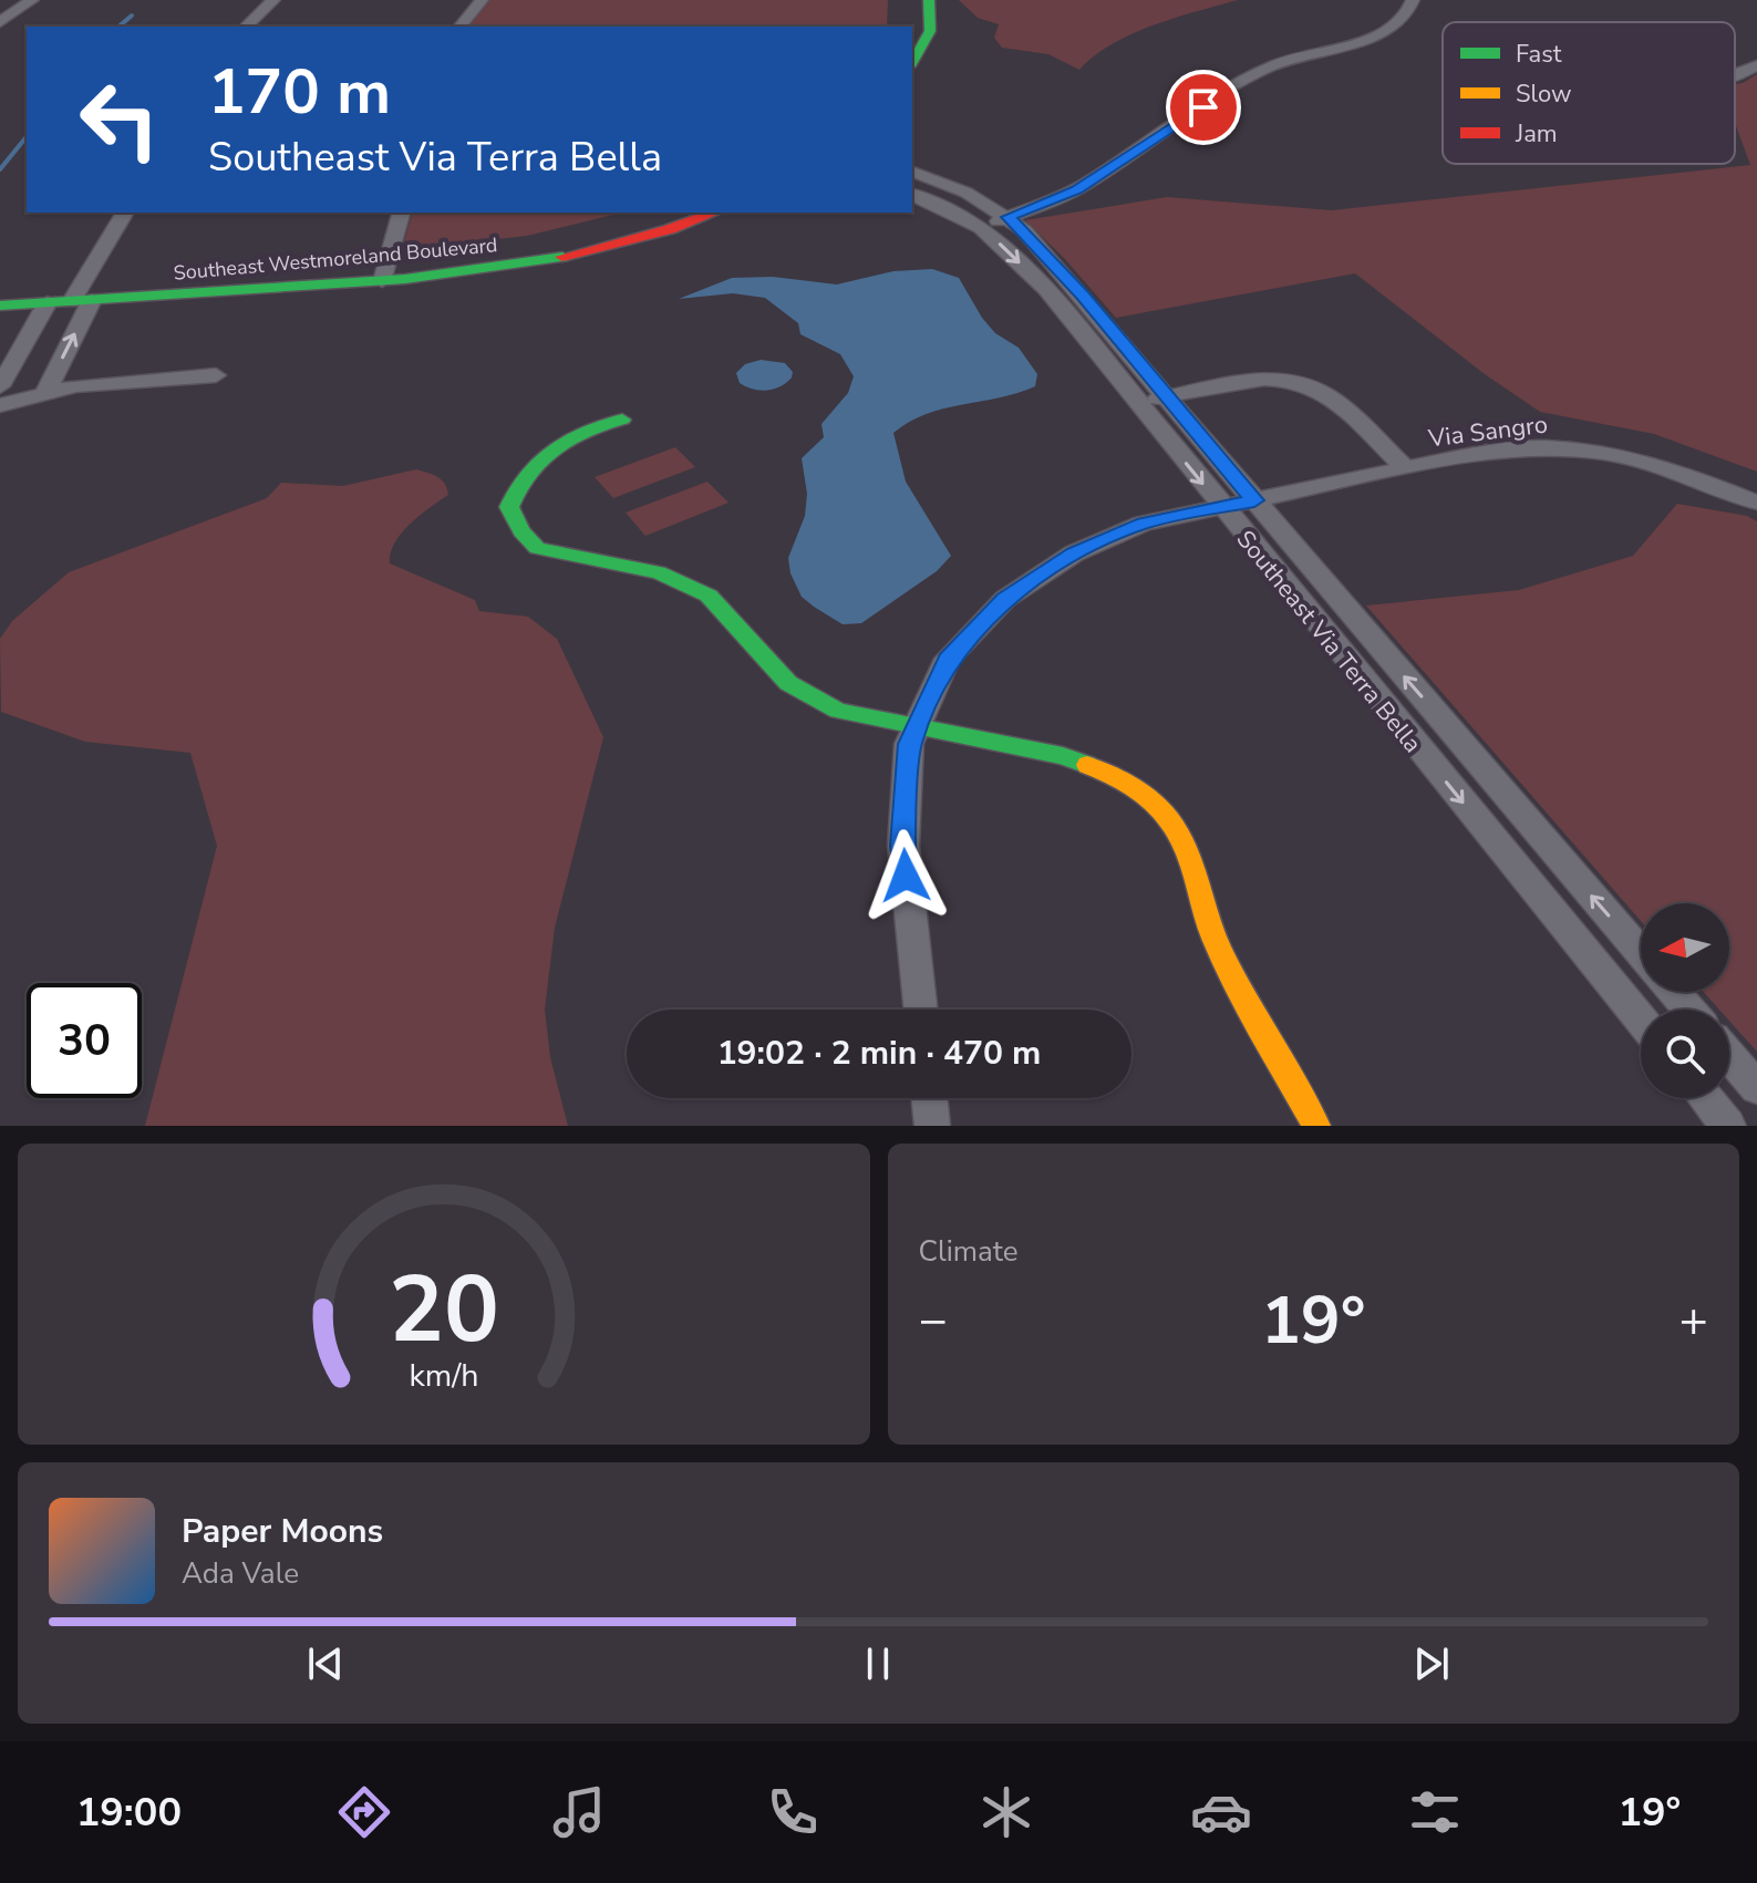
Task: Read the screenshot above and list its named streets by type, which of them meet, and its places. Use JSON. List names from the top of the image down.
{
  "streets": {
    "street": ["Southeast Westmoreland Boulevard", "Via Sangro", "Southeast Via Terra Bella"]
  },
  "crossings": [
    ["Via Sangro", "Southeast Via Terra Bella"]
  ],
  "legend": ["Fast", "Slow", "Jam"],
  "north": "left",
  "page": {
    "turn": ["170 m", "Southeast Via Terra Bella"],
    "limit": "30",
    "trip": "19:02 · 2 min · 470 m",
    "tile": "Climate",
    "heat": ["−", "19°", "+"],
    "song": ["Paper Moons", "Ada Vale"],
    "tabs": ["19:00", "19°"],
    "gauge": ["20", "km/h"]
  }
}
